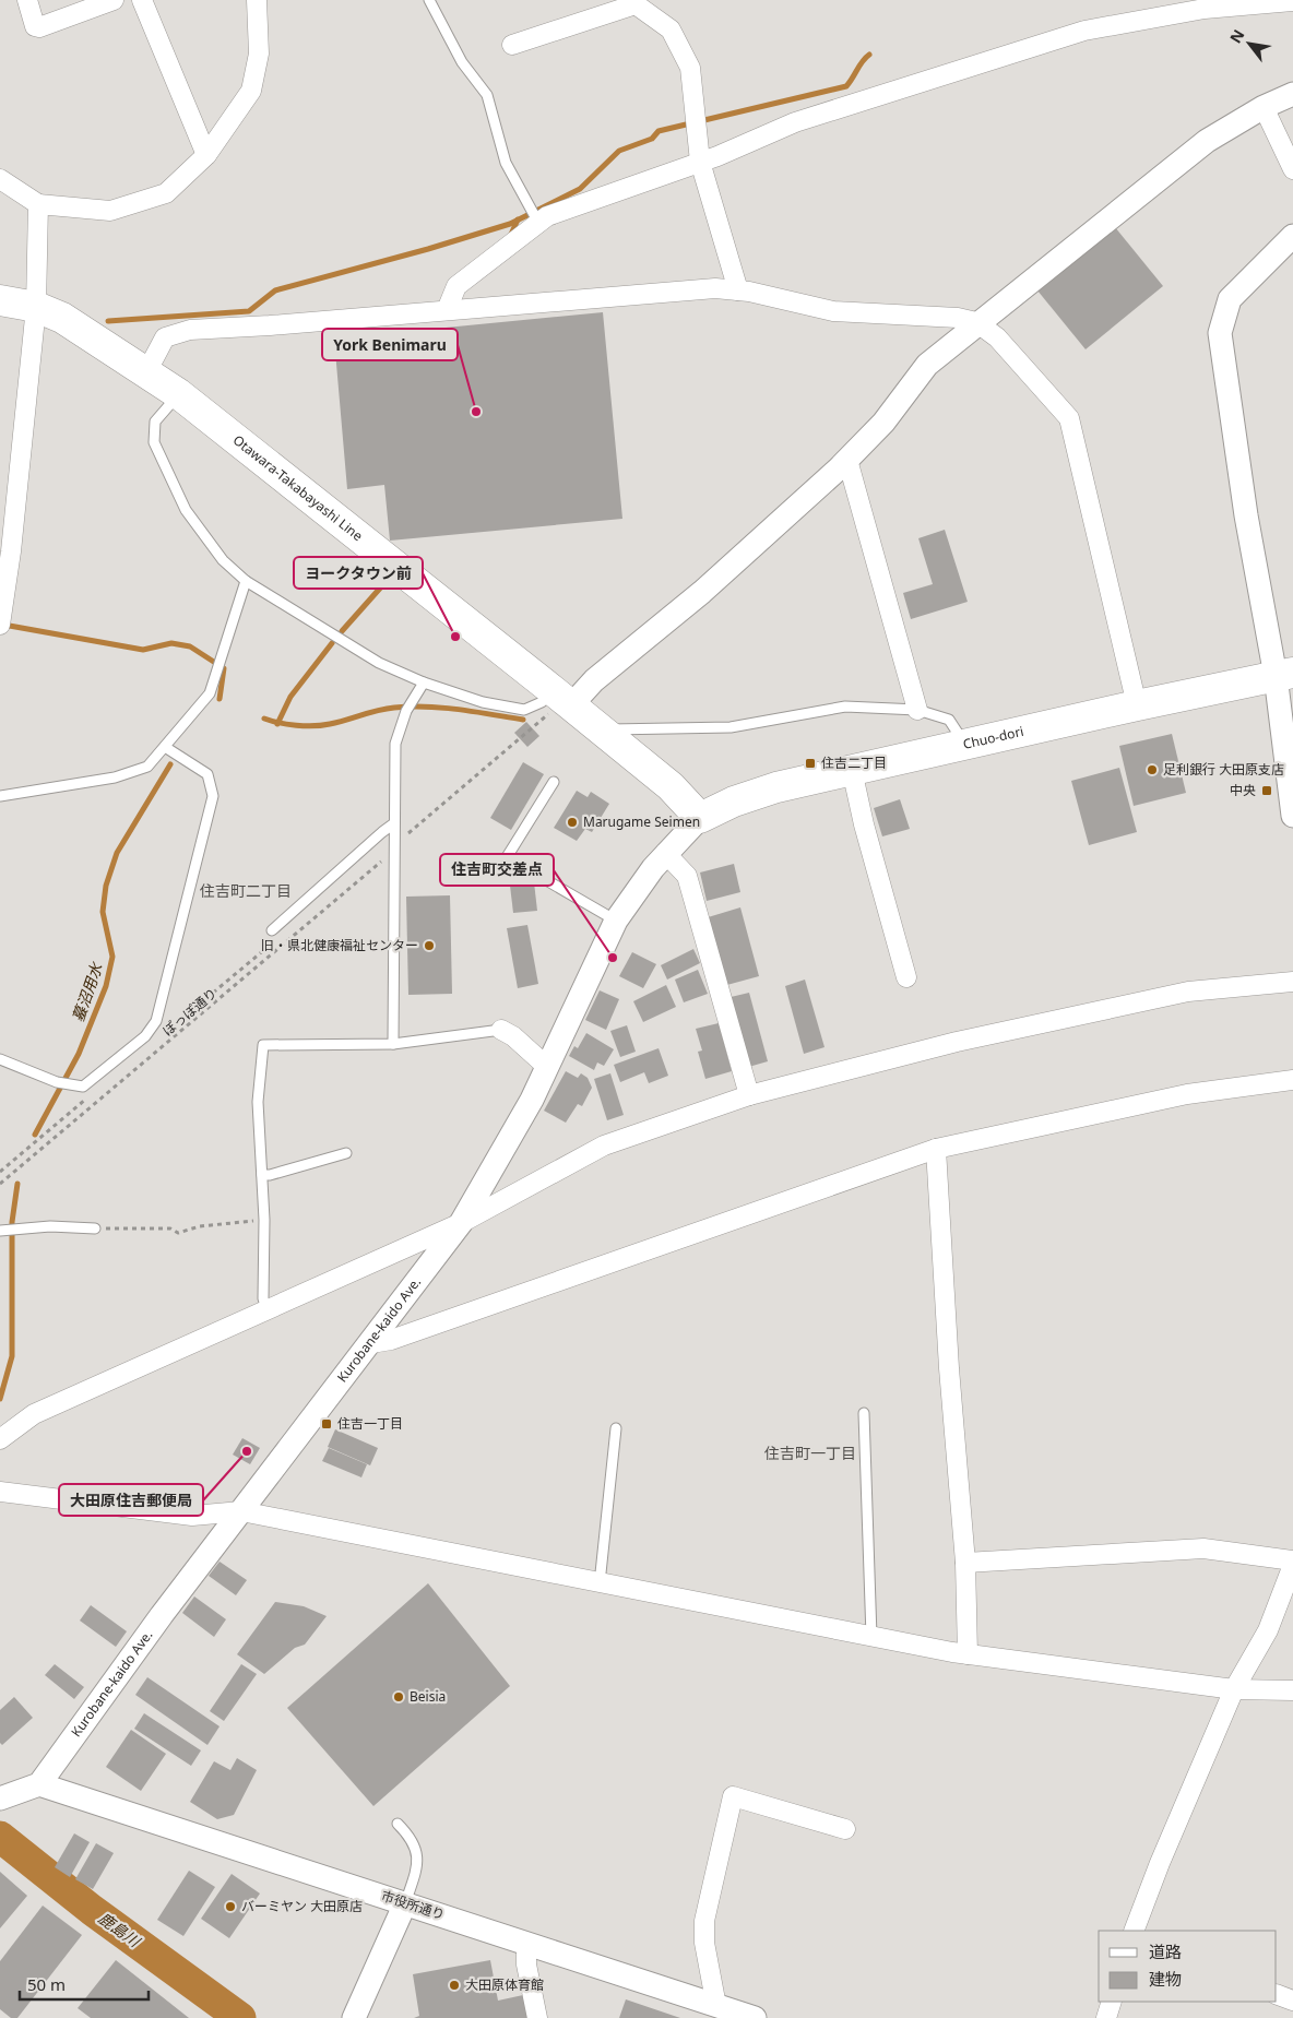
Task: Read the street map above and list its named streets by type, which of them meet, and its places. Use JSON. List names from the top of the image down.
{
  "streets": {
    "main road": ["Otawara-Takabayashi Line", "Chuo-dori"],
    "street": ["Kurobane-kaido Ave.", "市役所通り"],
    "path": ["ぽっぽ通り"]
  },
  "crossings": [
    ["Otawara-Takabayashi Line", "Chuo-dori"],
    ["Otawara-Takabayashi Line", "Kurobane-kaido Ave."],
    ["Chuo-dori", "Kurobane-kaido Ave."],
    ["Kurobane-kaido Ave.", "市役所通り"]
  ],
  "districts": ["住吉町二丁目", "住吉町一丁目"],
  "water": ["蟇沼用水", "鹿島川"],
  "places": {
    "other": [
      "York Benimaru",
      "ヨークタウン前",
      "足利銀行 大田原支店",
      "Marugame Seimen",
      "旧・県北健康福祉センター",
      "住吉町交差点",
      "大田原住吉郵便局",
      "Beisia",
      "バーミヤン 大田原店",
      "大田原体育館"
    ],
    "transit": ["住吉二丁目", "中央", "住吉一丁目"]
  },
  "legend": ["道路", "建物"],
  "scale_bar": "50 m",
  "north": "top left"
}
